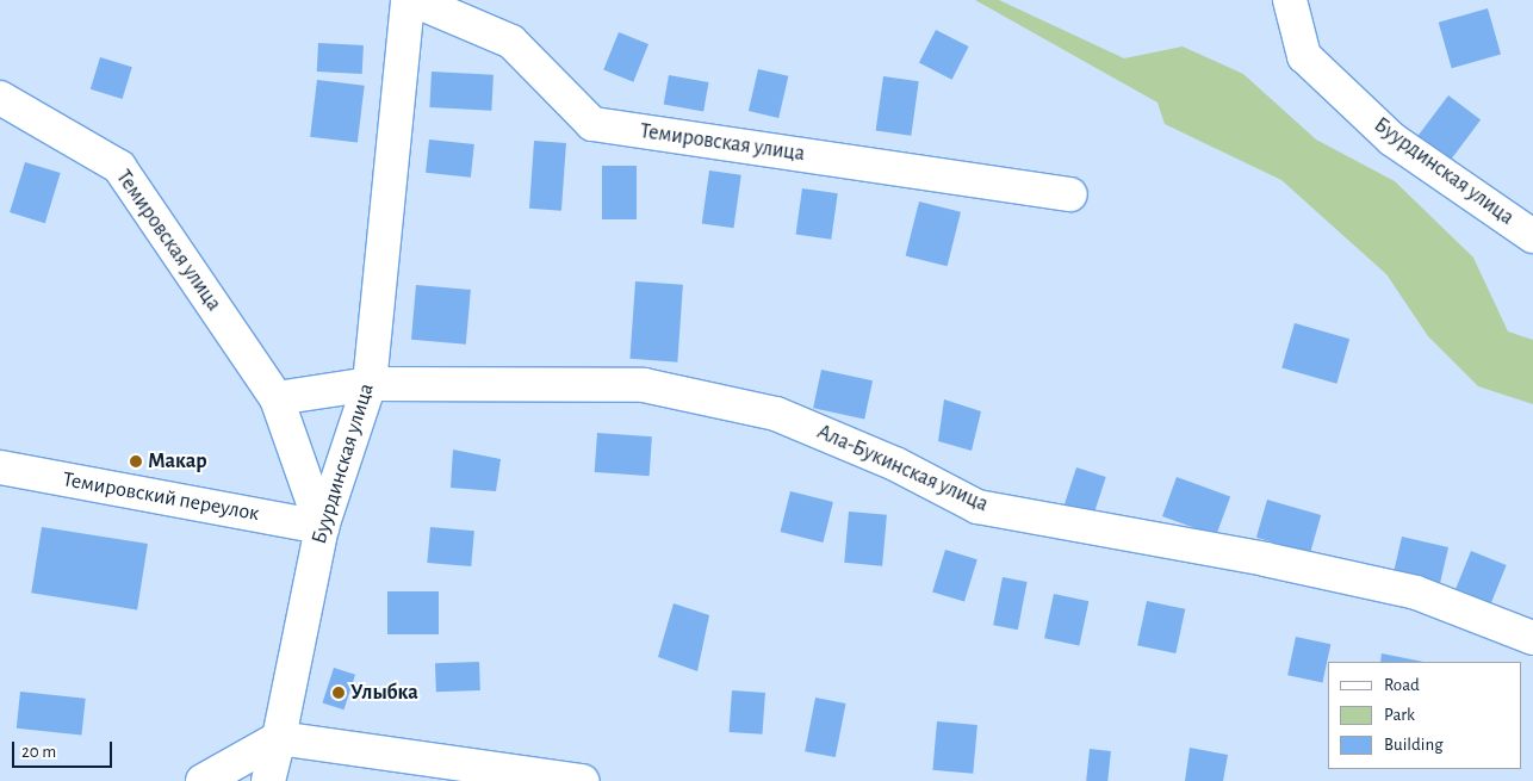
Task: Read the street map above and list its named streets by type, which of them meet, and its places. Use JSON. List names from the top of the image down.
{
  "streets": {
    "street": [
      "Темировская улица",
      "Буурдинская улица",
      "Ала-Букинская улица",
      "Темировский переулок"
    ]
  },
  "crossings": [
    ["Темировская улица", "Буурдинская улица"],
    ["Темировская улица", "Темировский переулок"],
    ["Буурдинская улица", "Ала-Букинская улица"],
    ["Буурдинская улица", "Темировский переулок"]
  ],
  "places": ["Макар", "Улыбка"],
  "legend": ["Road", "Park", "Building"],
  "scale_bar": "20 m"
}
